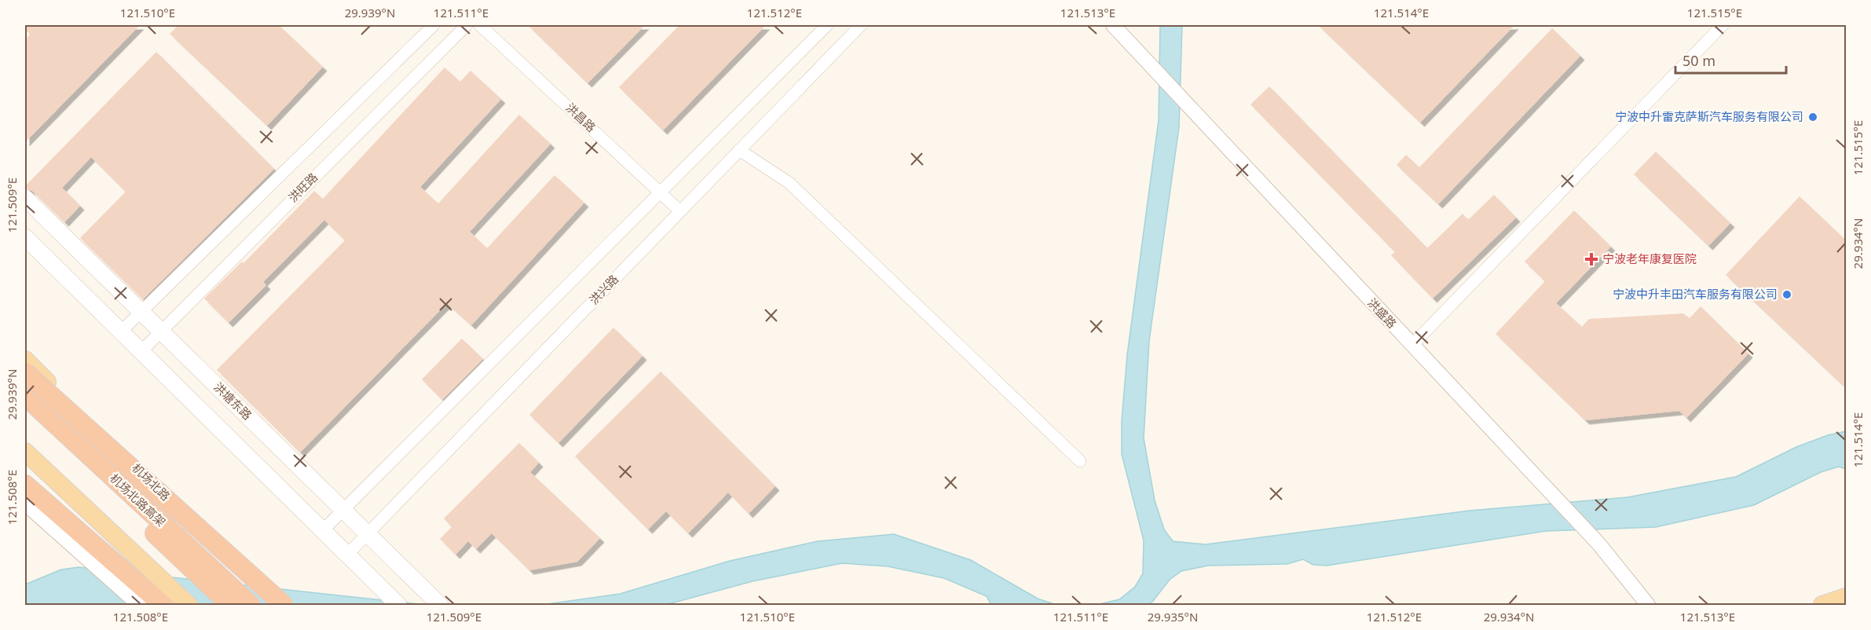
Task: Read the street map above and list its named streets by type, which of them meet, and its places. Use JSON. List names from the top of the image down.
{
  "streets": {
    "highway": ["机场北路高架"],
    "main road": ["洪塘东路", "机场北路"],
    "street": [
      "洪昌路",
      "洪旺路",
      "洪兴路",
      "洪盛路"
    ]
  },
  "crossings": [
    ["洪昌路", "洪兴路"],
    ["洪旺路", "洪塘东路"],
    ["洪兴路", "洪塘东路"],
    ["机场北路", "机场北路高架"]
  ],
  "places": {
    "other": ["宁波中升雷克萨斯汽车服务有限公司", "宁波中升丰田汽车服务有限公司"],
    "health": ["宁波老年康复医院"]
  },
  "scale_bar": "50 m",
  "coordinates": [
    "121.510°E",
    "29.939°N",
    "121.511°E",
    "121.512°E",
    "121.513°E",
    "121.514°E",
    "121.515°E",
    "121.509°E",
    "29.934°N",
    "121.508°E",
    "29.935°N"
  ]
}
